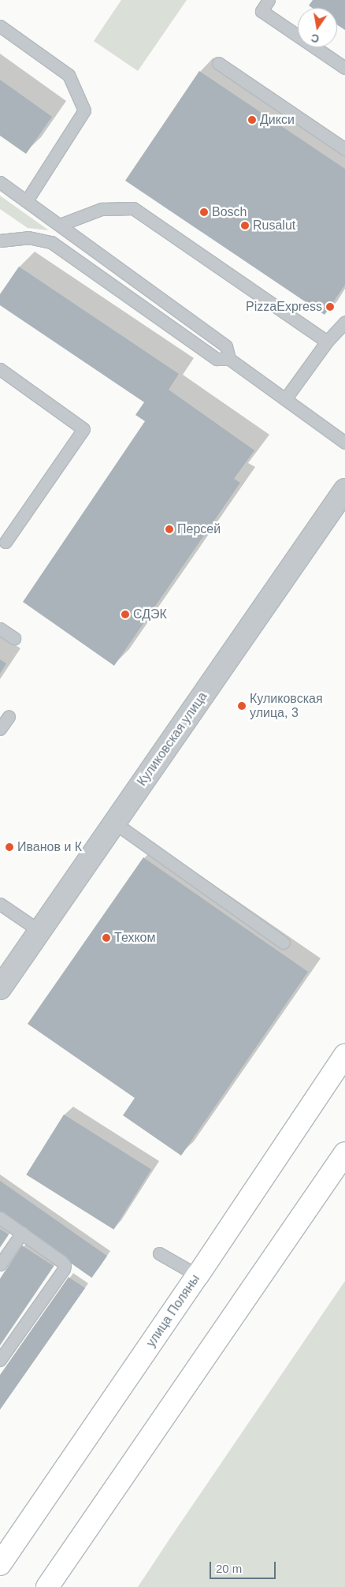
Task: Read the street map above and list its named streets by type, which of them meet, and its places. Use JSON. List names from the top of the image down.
{
  "streets": {
    "main road": ["улица Поляны"],
    "street": ["Куликовская улица"]
  },
  "places": [
    "Дикси",
    "Bosch",
    "Rusalut",
    "PizzaExpress",
    "Персей",
    "СДЭК",
    "Куликовская улица, 3",
    "Иванов и К",
    "Техком"
  ],
  "scale_bar": "20 m",
  "north": "bottom"
}
